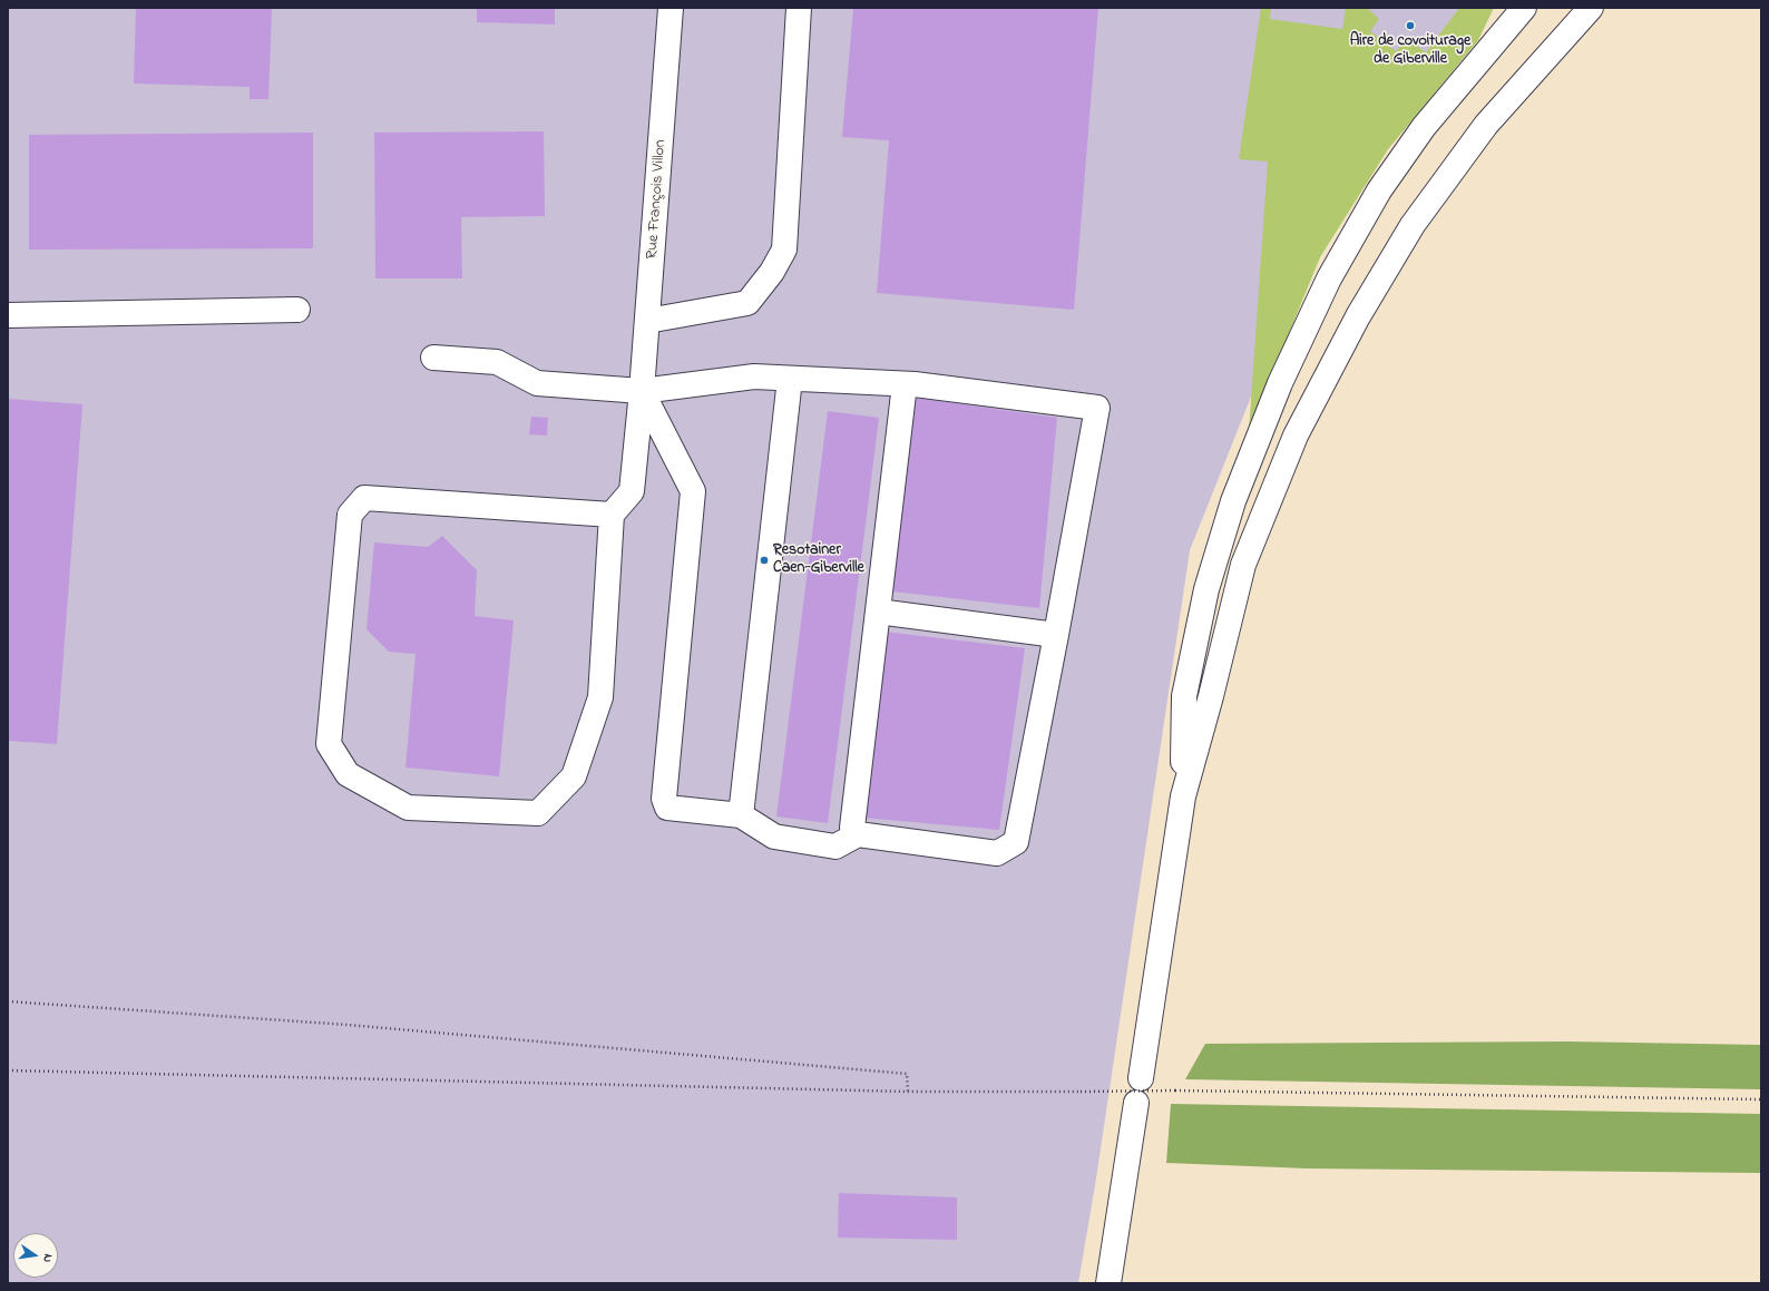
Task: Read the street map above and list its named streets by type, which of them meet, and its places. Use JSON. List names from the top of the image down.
{
  "streets": {
    "main road": ["Rue François Villon"]
  },
  "places": ["Aire de covoiturage de Giberville", "Resotainer Caen-Giberville"],
  "north": "right"
}
